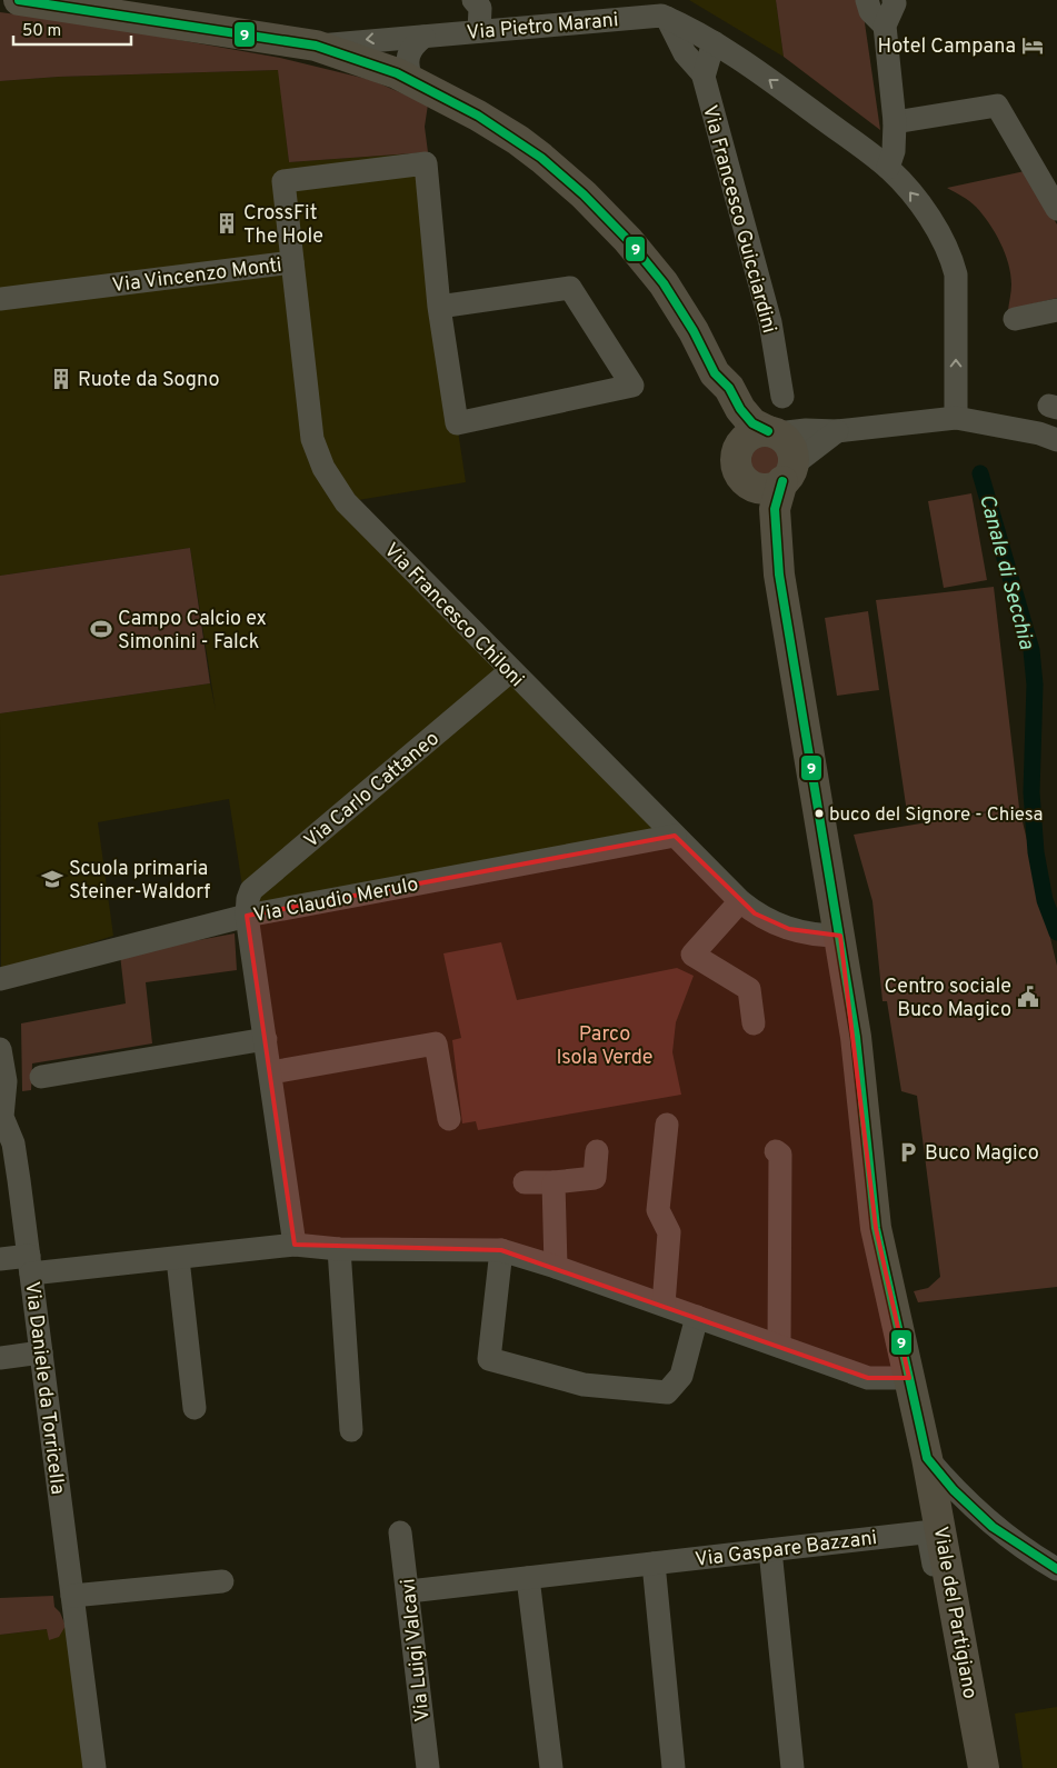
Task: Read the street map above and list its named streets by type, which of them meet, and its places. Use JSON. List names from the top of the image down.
{
  "streets": {
    "main road": ["Viale del Partigiano"],
    "street": [
      "Via Pietro Marani",
      "Via Francesco Guicciardini",
      "Via Vincenzo Monti",
      "Via Francesco Chiloni",
      "Via Carlo Cattaneo",
      "Via Claudio Merulo",
      "Via Daniele da Torricella",
      "Via Gaspare Bazzani",
      "Via Luigi Valcavi"
    ]
  },
  "crossings": [
    ["Via Vincenzo Monti", "Via Francesco Chiloni"],
    ["Via Francesco Chiloni", "Via Carlo Cattaneo"],
    ["Via Francesco Chiloni", "Via Claudio Merulo"],
    ["Via Francesco Chiloni", "Viale del Partigiano"],
    ["Via Carlo Cattaneo", "Via Claudio Merulo"],
    ["Via Gaspare Bazzani", "Via Luigi Valcavi"]
  ],
  "water": ["Canale di Secchia"],
  "parks": ["Parco Isola Verde"],
  "places": {
    "hotel": ["Hotel Campana"],
    "building": ["CrossFit The Hole", "Ruote da Sogno"],
    "sports": ["Campo Calcio ex Simonini - Falck"],
    "other": ["buco del Signore - Chiesa"],
    "school or university": ["Scuola primaria Steiner-Waldorf"],
    "public building": ["Centro sociale Buco Magico"],
    "parking": ["Buco Magico"]
  },
  "lines": ["transit line 9"],
  "scale_bar": "50 m"
}
